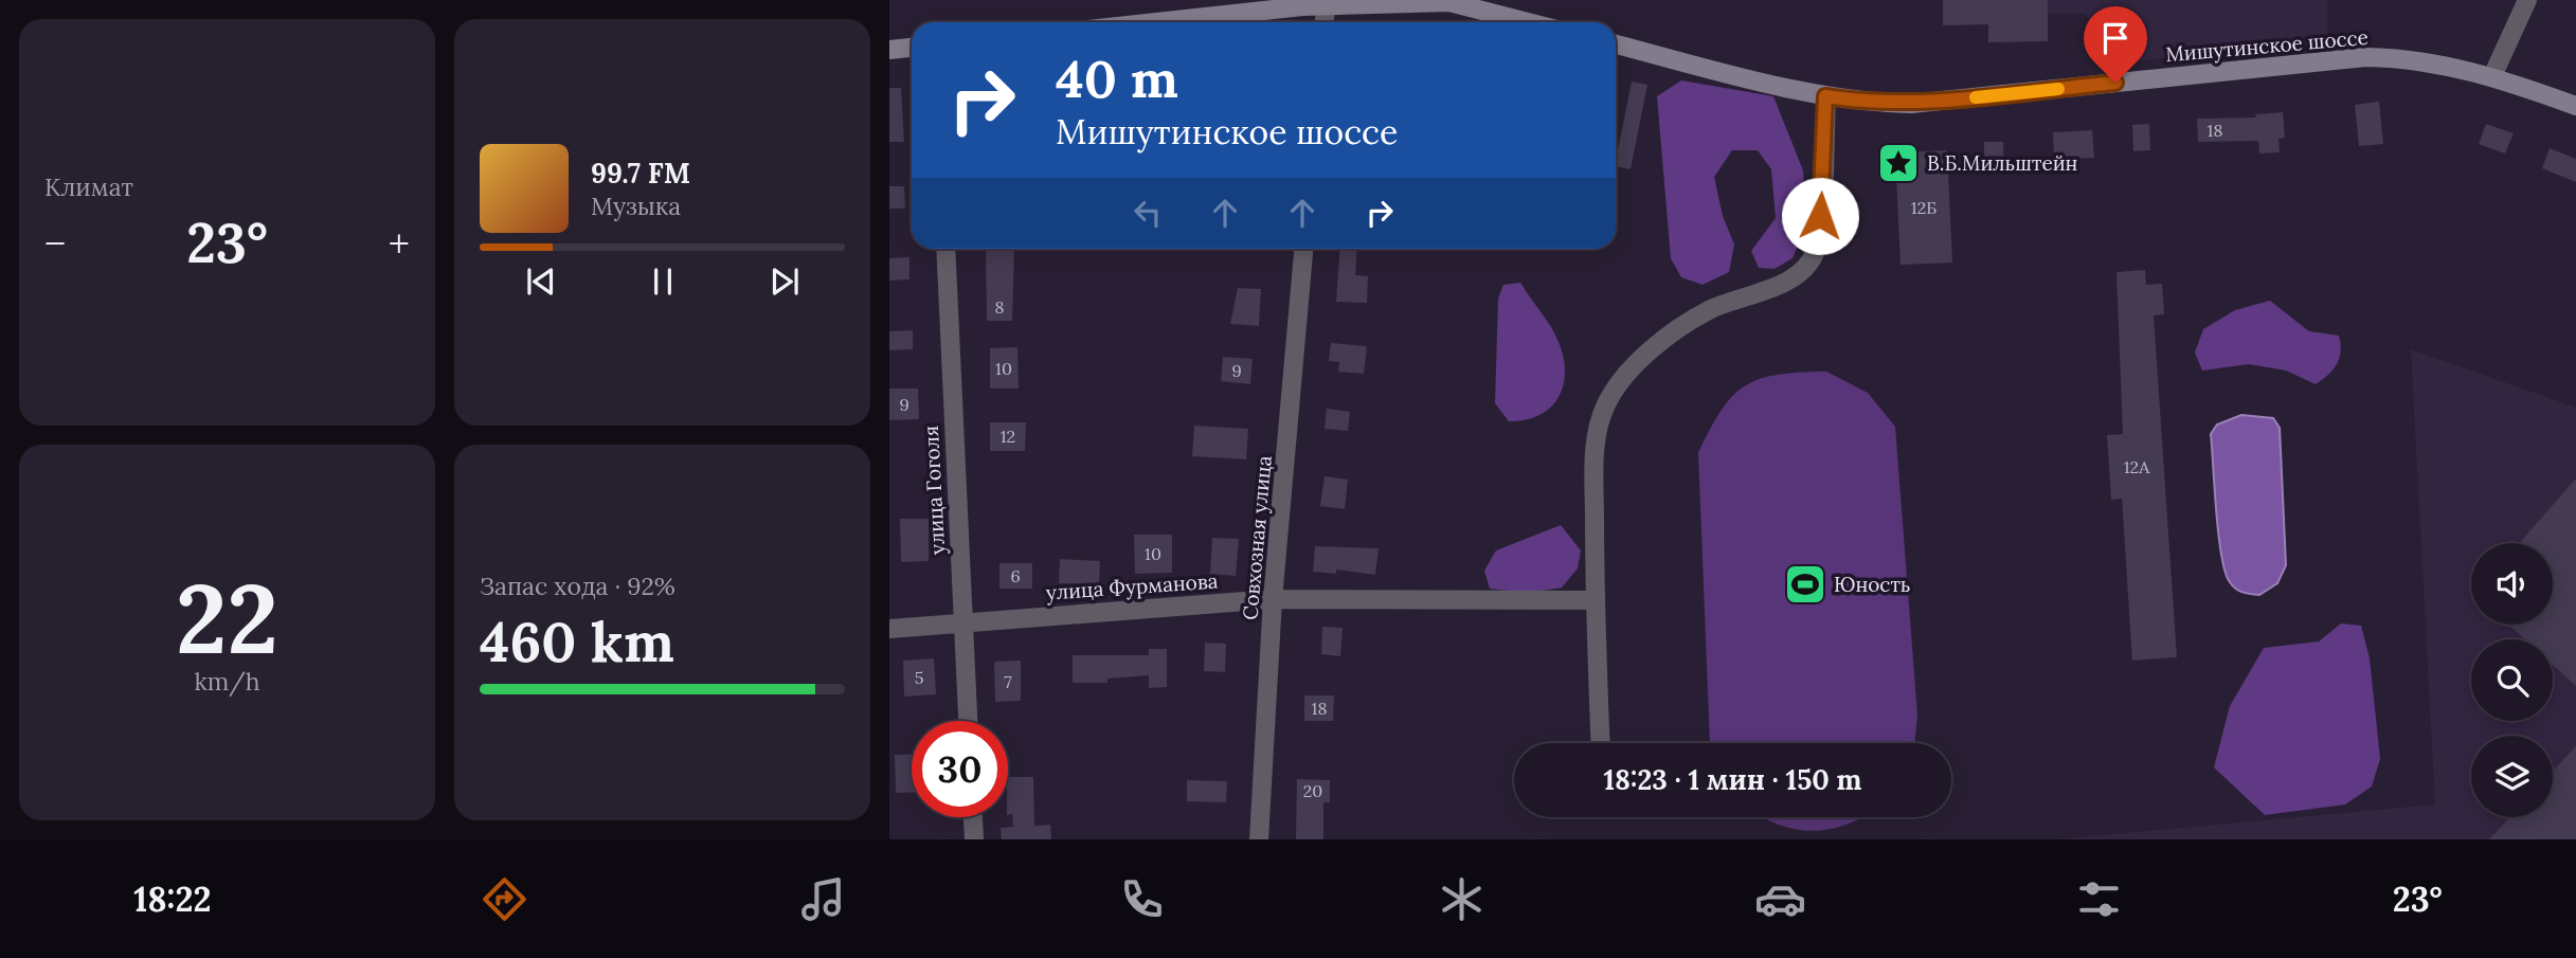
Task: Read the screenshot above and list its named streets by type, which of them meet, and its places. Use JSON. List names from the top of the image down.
{
  "streets": {
    "main road": ["Мишутинское шоссе"],
    "street": ["улица Гоголя", "Совхозная улица", "улица Фурманова"]
  },
  "crossings": [
    ["улица Гоголя", "улица Фурманова"],
    ["Совхозная улица", "улица Фурманова"]
  ],
  "places": {
    "place": ["В.Б.Мильштейн"],
    "sports": ["Юность"]
  },
  "house_numbers": [
    "18",
    "12Б",
    "8",
    "10",
    "9",
    "9",
    "12",
    "12А",
    "10",
    "6",
    "5",
    "7",
    "18",
    "20"
  ],
  "page": {
    "tile": [
      "Климат",
      ["22", "km/h"],
      ["Запас хода · 92%", "460 km"]
    ],
    "turn": ["40 m", "Мишутинское шоссе"],
    "song": ["99.7 FM", "Музыка"],
    "heat": ["−", "23°", "+"],
    "limit": "30",
    "trip": "18:23 · 1 мин · 150 m",
    "tabs": ["18:22", "23°"]
  }
}
